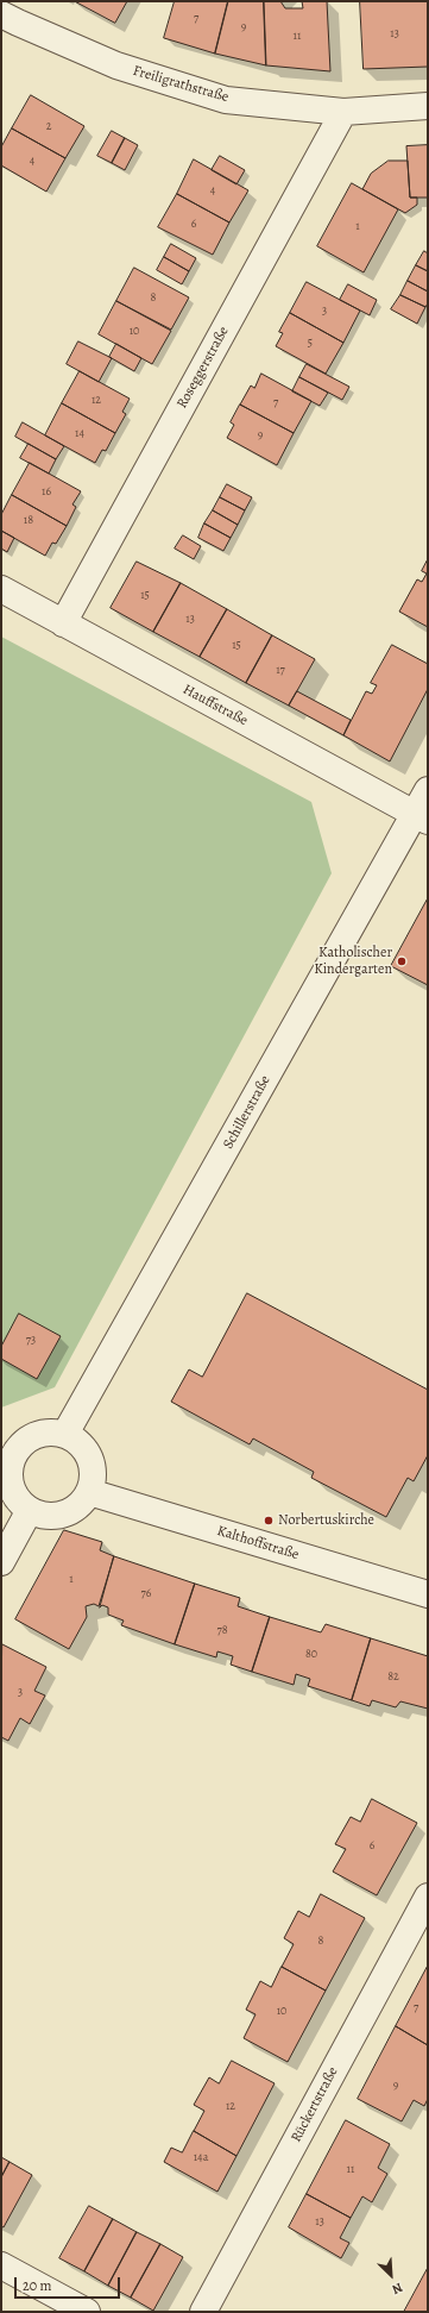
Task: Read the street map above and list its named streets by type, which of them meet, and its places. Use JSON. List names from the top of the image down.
{
  "streets": {
    "street": [
      "Freiligrathstraße",
      "Roseggerstraße",
      "Hauffstraße",
      "Schillerstraße",
      "Kalthoffstraße",
      "Rückertstraße"
    ]
  },
  "crossings": [
    ["Freiligrathstraße", "Roseggerstraße"],
    ["Roseggerstraße", "Hauffstraße"],
    ["Hauffstraße", "Schillerstraße"],
    ["Schillerstraße", "Kalthoffstraße"]
  ],
  "places": ["Katholischer Kindergarten", "Norbertuskirche"],
  "house_numbers": [
    "7",
    "9",
    "13",
    "11",
    "2",
    "4",
    "4",
    "6",
    "1",
    "8",
    "3",
    "10",
    "5",
    "12",
    "7",
    "14",
    "9",
    "16",
    "18",
    "15",
    "13",
    "15",
    "17",
    "73",
    "1",
    "76",
    "78",
    "80",
    "82",
    "3",
    "6",
    "8",
    "7",
    "10",
    "9",
    "12",
    "14a",
    "11",
    "13"
  ],
  "scale_bar": "20 m",
  "north": "bottom right"
}
